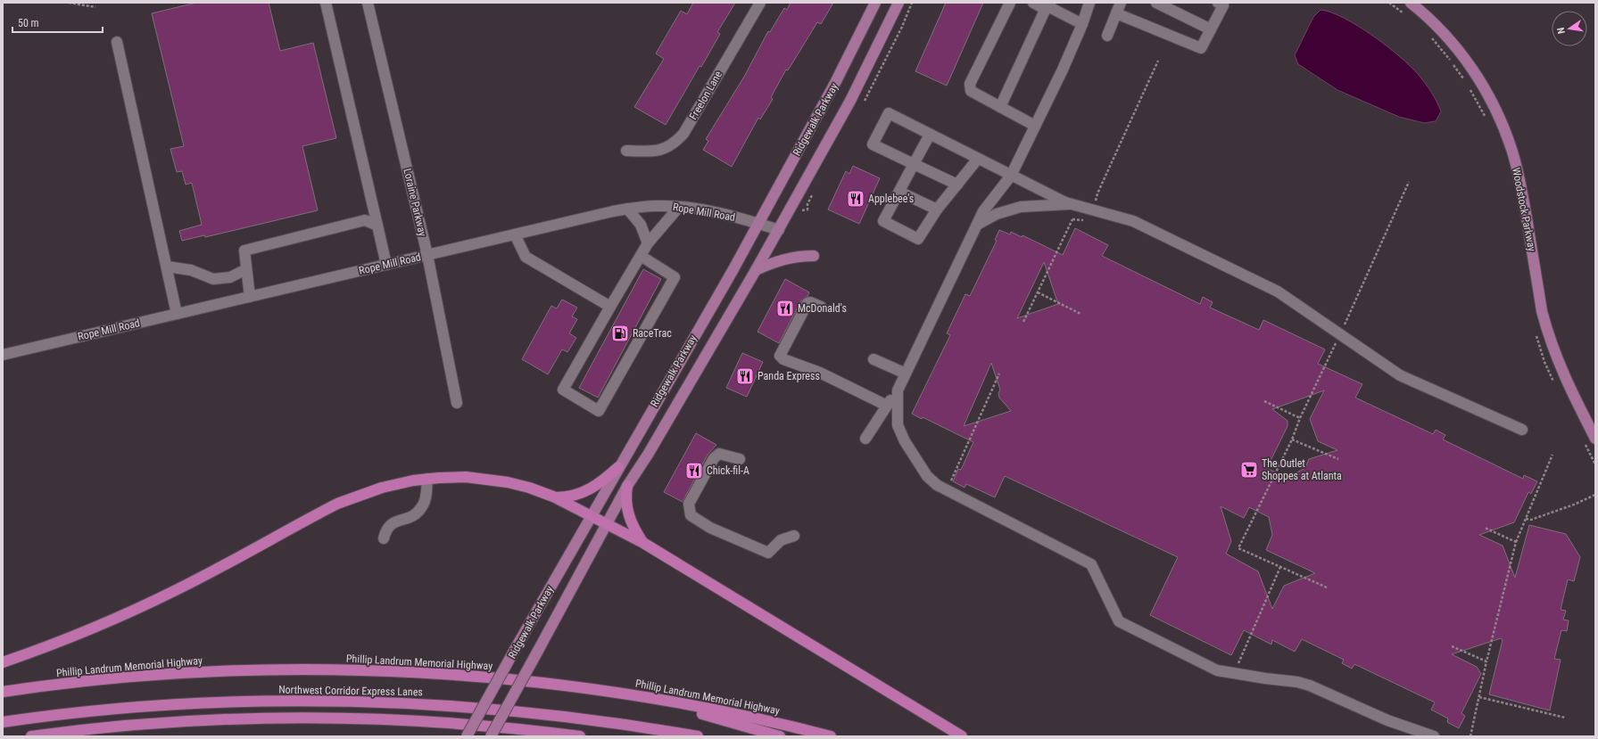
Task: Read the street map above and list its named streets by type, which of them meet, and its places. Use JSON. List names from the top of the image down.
{
  "streets": {
    "highway": ["Phillip Landrum Memorial Highway", "Northwest Corridor Express Lanes"],
    "main road": ["Ridgewalk Parkway", "Woodstock Parkway"],
    "street": ["Freelon Lane", "Loraine Parkway", "Rope Mill Road"]
  },
  "crossings": [
    ["Ridgewalk Parkway", "Rope Mill Road"],
    ["Loraine Parkway", "Rope Mill Road"]
  ],
  "places": {
    "restaurant": [
      "Applebee's",
      "McDonald's",
      "Panda Express",
      "Chick-fil-A"
    ],
    "fuel station": ["RaceTrac"],
    "supermarket": ["The Outlet Shoppes at Atlanta"]
  },
  "scale_bar": "50 m",
  "north": "left"
}
